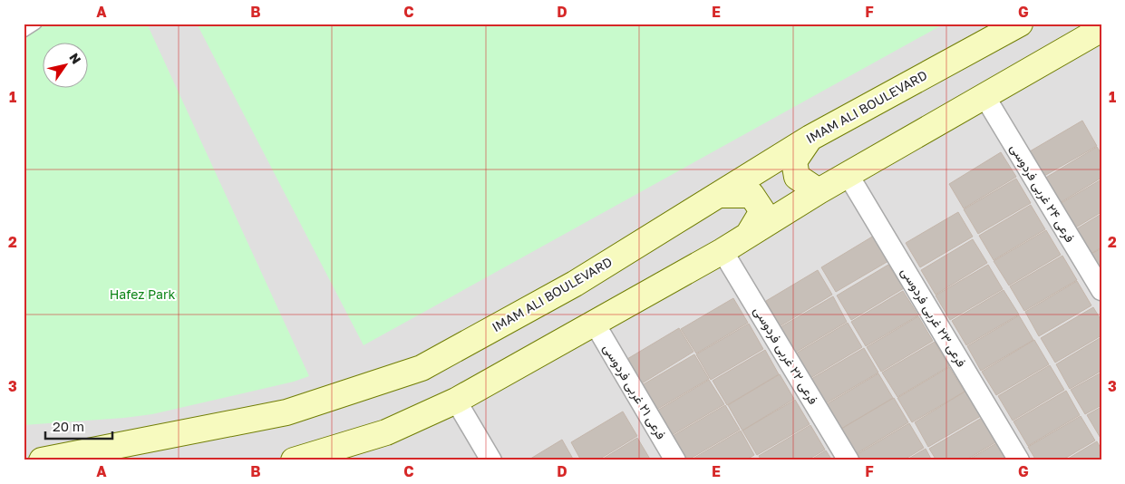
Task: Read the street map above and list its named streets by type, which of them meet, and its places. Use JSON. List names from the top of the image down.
{
  "streets": {
    "main road": ["IMAM ALI BOULEVARD"],
    "street": [
      "فرعی ۲۴ غربی فردوسی",
      "فرعی ۲۳ غربی فردوسی",
      "فرعی ۲۲ غربی فردوسی",
      "فرعی ۲۱ غربی فردوسی"
    ]
  },
  "parks": ["Hafez Park"],
  "scale_bar": "20 m",
  "north": "top right",
  "grid": {
    "columns": [
      "A",
      "B",
      "C",
      "D",
      "E",
      "F",
      "G"
    ],
    "rows": ["1", "2", "3"]
  }
}
